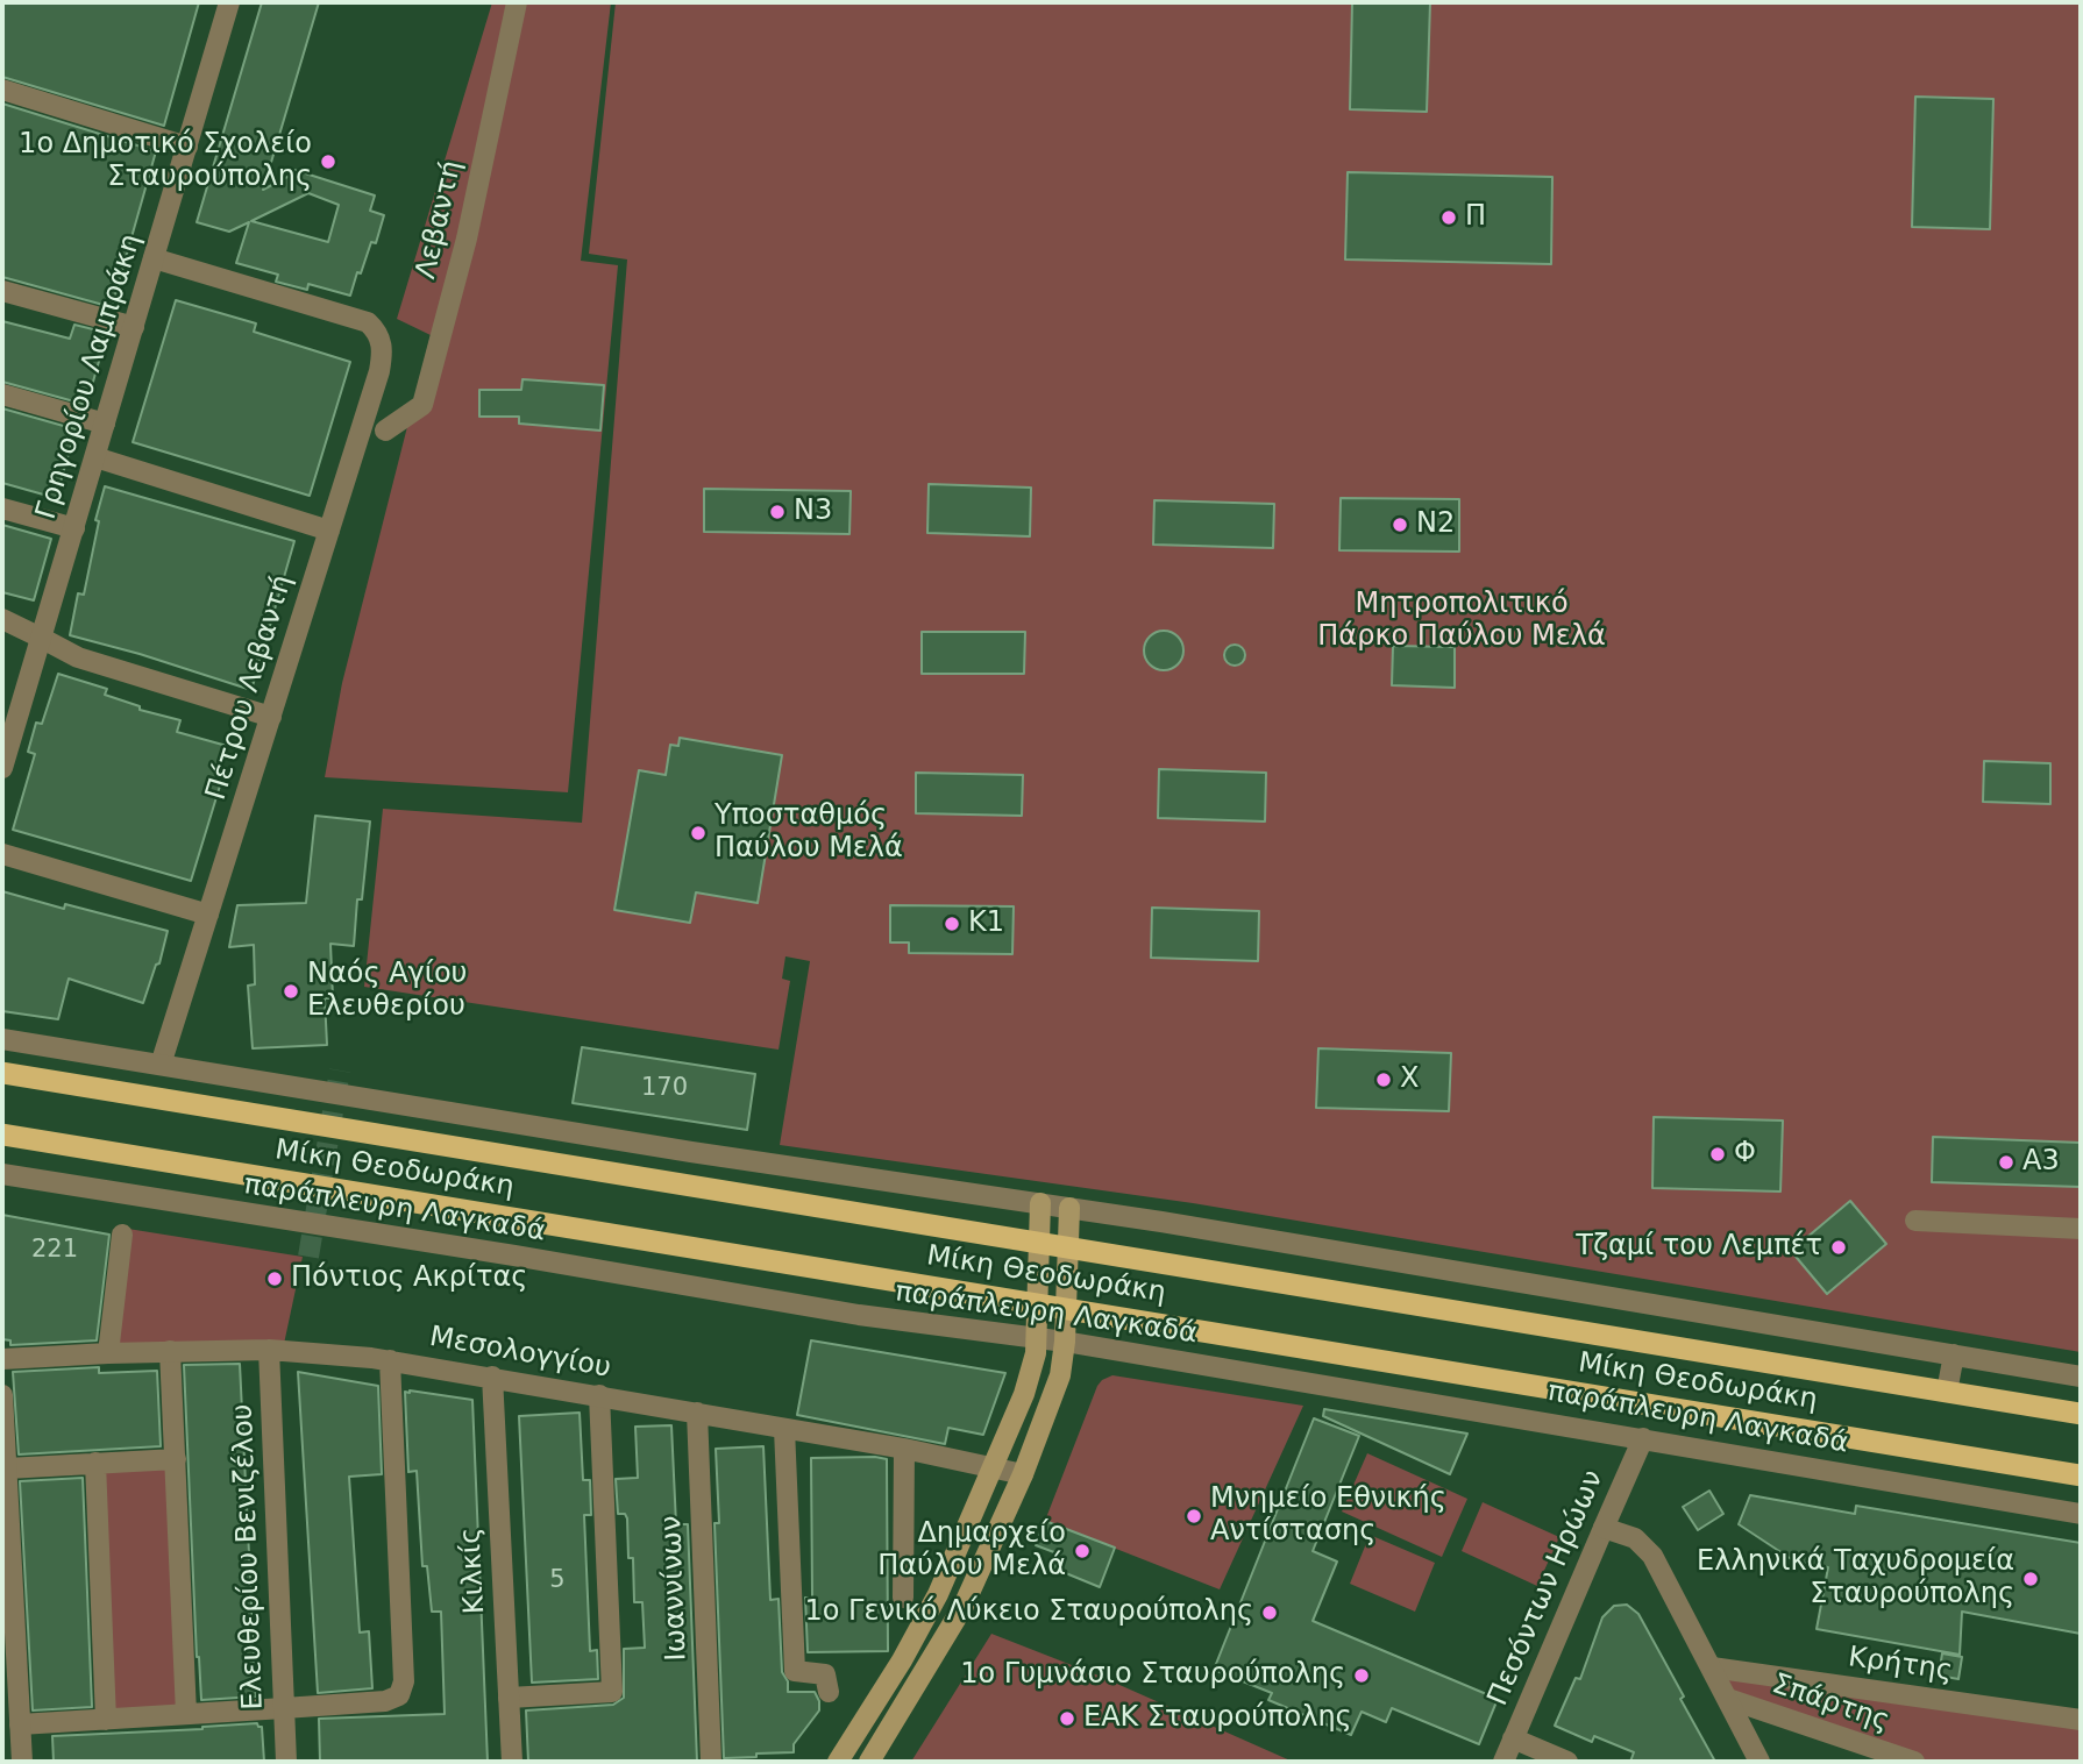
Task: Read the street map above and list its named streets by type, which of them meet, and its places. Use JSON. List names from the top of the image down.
{
  "streets": {
    "highway": ["Μίκη Θεοδωράκη"],
    "street": [
      "Λεβαντή",
      "Γρηγορίου Λαμπράκη",
      "Πέτρου Λεβαντή",
      "παράπλευρη Λαγκαδά",
      "Μεσολογγίου",
      "Ελευθερίου Βενιζέλου",
      "Κιλκίς",
      "Ιωαννίνων",
      "Πεσόντων Ηρώων",
      "Κρήτης",
      "Σπάρτης"
    ]
  },
  "crossings": [
    ["Γρηγορίου Λαμπράκη", "Πέτρου Λεβαντή"],
    ["παράπλευρη Λαγκαδά", "Πεσόντων Ηρώων"],
    ["Μεσολογγίου", "Ελευθερίου Βενιζέλου"],
    ["Μεσολογγίου", "Κιλκίς"],
    ["Μεσολογγίου", "Ιωαννίνων"]
  ],
  "parks": ["Μητροπολιτικό Πάρκο Παύλου Μελά"],
  "places": [
    "1ο Δημοτικό Σχολείο Σταυρούπολης",
    "Π",
    "Ν3",
    "Ν2",
    "Υποσταθμός Παύλου Μελά",
    "Κ1",
    "Ναός Αγίου Ελευθερίου",
    "Χ",
    "Φ",
    "Α3",
    "Τζαμί του Λεμπέτ",
    "Πόντιος Ακρίτας",
    "Μνημείο Εθνικής Αντίστασης",
    "Δημαρχείο Παύλου Μελά",
    "Ελληνικά Ταχυδρομεία Σταυρούπολης",
    "1ο Γενικό Λύκειο Σταυρούπολης",
    "1ο Γυμνάσιο Σταυρούπολης",
    "EAK Σταυρούπολης"
  ],
  "house_numbers": ["170", "221", "5"]
}
